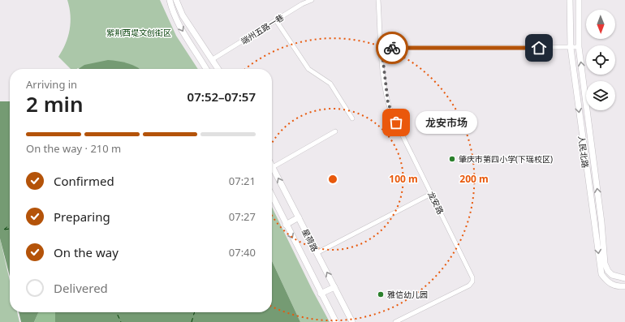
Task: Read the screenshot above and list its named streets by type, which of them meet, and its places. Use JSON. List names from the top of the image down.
{
  "streets": {
    "main road": ["人民北路", "星荷路"],
    "street": ["端州五路一巷", "龙安路"]
  },
  "parks": ["紫荆西堤文创街区"],
  "places": ["龙安市场", "肇庆市第四小学(下瑶校区)", "雅信幼儿园"],
  "north": "bottom",
  "page": {
    "heading": ["2 min", "Arriving in", "07:52–07:57"],
    "bubble": "龙安市场",
    "bar": "On the way · 210 m",
    "list": [
      ["Confirmed", "07:21"],
      ["Preparing", "07:27"],
      ["On the way", "07:40"],
      "Delivered"
    ]
  },
  "rings": ["100 m", "200 m"]
}
